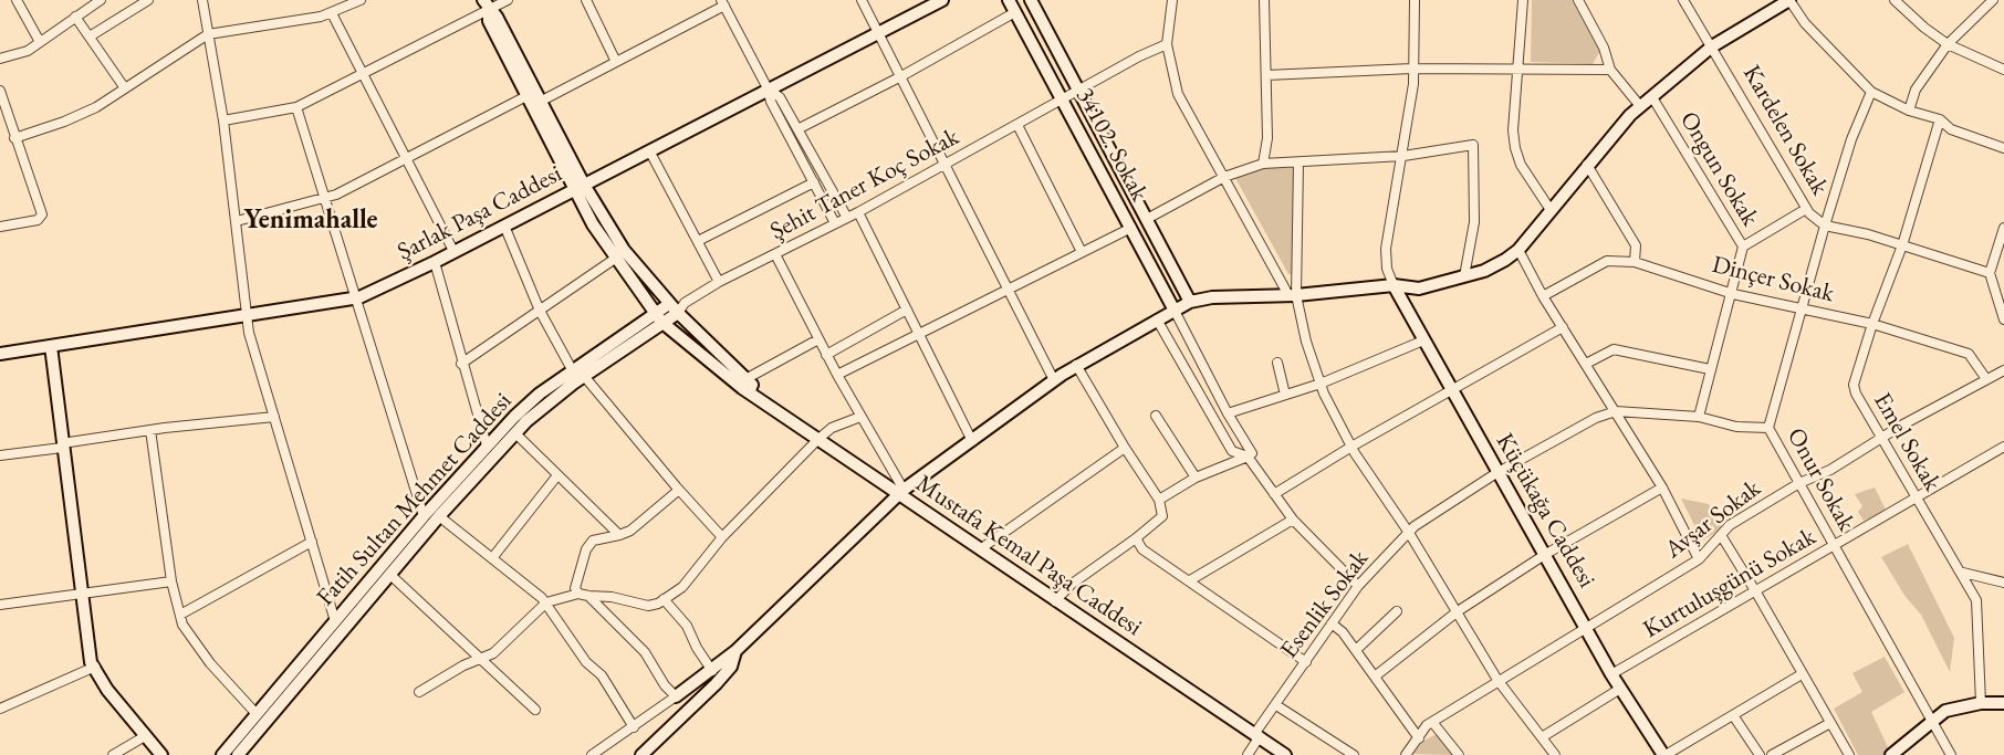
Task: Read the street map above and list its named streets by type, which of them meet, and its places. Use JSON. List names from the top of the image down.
{
  "streets": {
    "street": [
      "Kardelen Sokak",
      "34102. Sokak",
      "Ongun Sokak",
      "Şehit Taner Koç Sokak",
      "Şarlak Paşa Caddesi",
      "Dinçer Sokak",
      "Emel Sokak",
      "Onur Sokak",
      "Fatih Sultan Mehmet Caddesi",
      "Küçükağa Caddesi",
      "Avşar Sokak",
      "Mustafa Kemal Paşa Caddesi",
      "Kurtuluşgünü Sokak",
      "Esenlik Sokak"
    ]
  },
  "crossings": [
    ["Kardelen Sokak", "Emel Sokak"],
    ["Kardelen Sokak", "Onur Sokak"],
    ["34102. Sokak", "Şehit Taner Koç Sokak"],
    ["Ongun Sokak", "Dinçer Sokak"],
    ["Ongun Sokak", "Esenlik Sokak"],
    ["Şehit Taner Koç Sokak", "Fatih Sultan Mehmet Caddesi"],
    ["Şehit Taner Koç Sokak", "Mustafa Kemal Paşa Caddesi"],
    ["Şarlak Paşa Caddesi", "Mustafa Kemal Paşa Caddesi"],
    ["Dinçer Sokak", "Emel Sokak"],
    ["Dinçer Sokak", "Onur Sokak"],
    ["Dinçer Sokak", "Avşar Sokak"],
    ["Emel Sokak", "Avşar Sokak"],
    ["Emel Sokak", "Kurtuluşgünü Sokak"],
    ["Onur Sokak", "Avşar Sokak"],
    ["Onur Sokak", "Kurtuluşgünü Sokak"],
    ["Onur Sokak", "Esenlik Sokak"],
    ["Fatih Sultan Mehmet Caddesi", "Mustafa Kemal Paşa Caddesi"],
    ["Küçükağa Caddesi", "Avşar Sokak"],
    ["Küçükağa Caddesi", "Kurtuluşgünü Sokak"],
    ["Küçükağa Caddesi", "Esenlik Sokak"],
    ["Mustafa Kemal Paşa Caddesi", "Esenlik Sokak"]
  ],
  "districts": ["Yenimahalle"]
}
